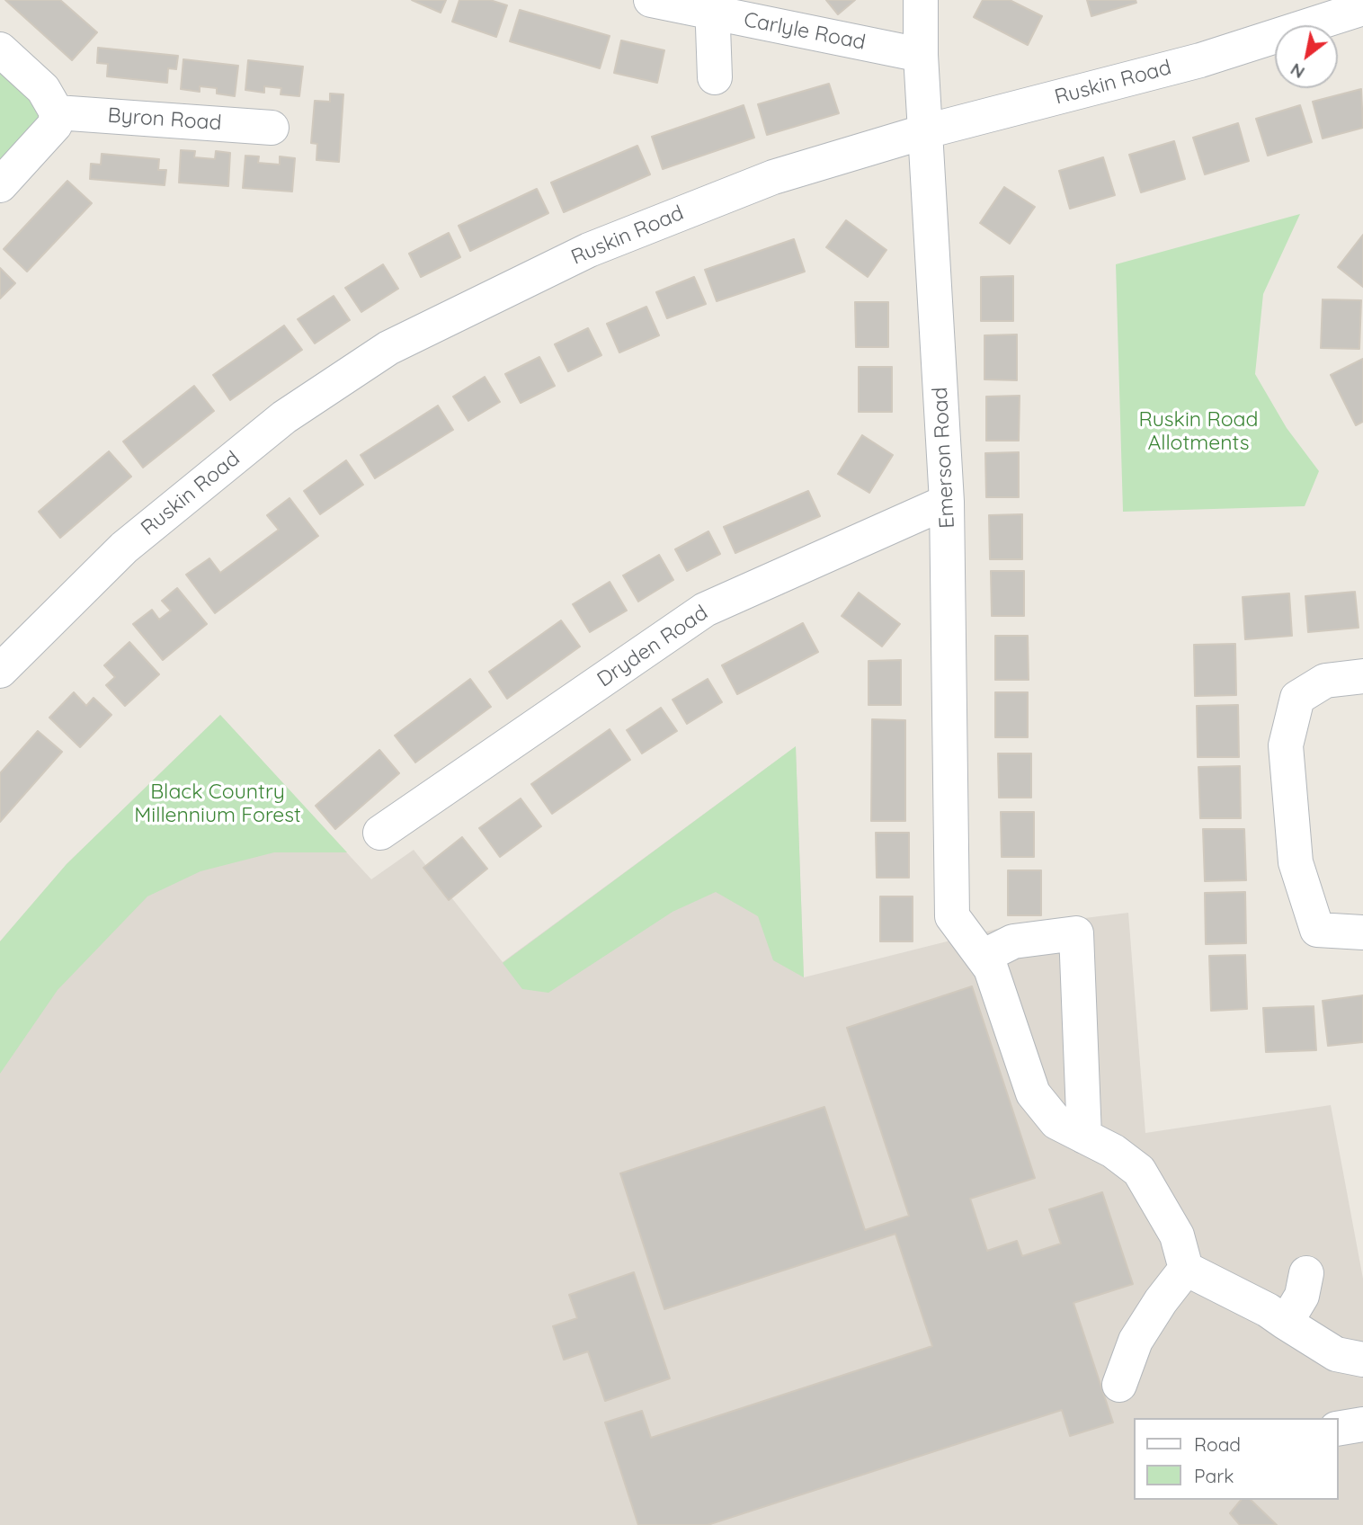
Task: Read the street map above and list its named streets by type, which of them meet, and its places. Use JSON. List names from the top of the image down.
{
  "streets": {
    "street": [
      "Carlyle Road",
      "Ruskin Road",
      "Byron Road",
      "Emerson Road",
      "Dryden Road"
    ]
  },
  "crossings": [
    ["Carlyle Road", "Emerson Road"],
    ["Ruskin Road", "Emerson Road"],
    ["Emerson Road", "Dryden Road"]
  ],
  "parks": ["Ruskin Road Allotments", "Black Country Millennium Forest"],
  "legend": ["Road", "Park"],
  "north": "bottom left"
}
